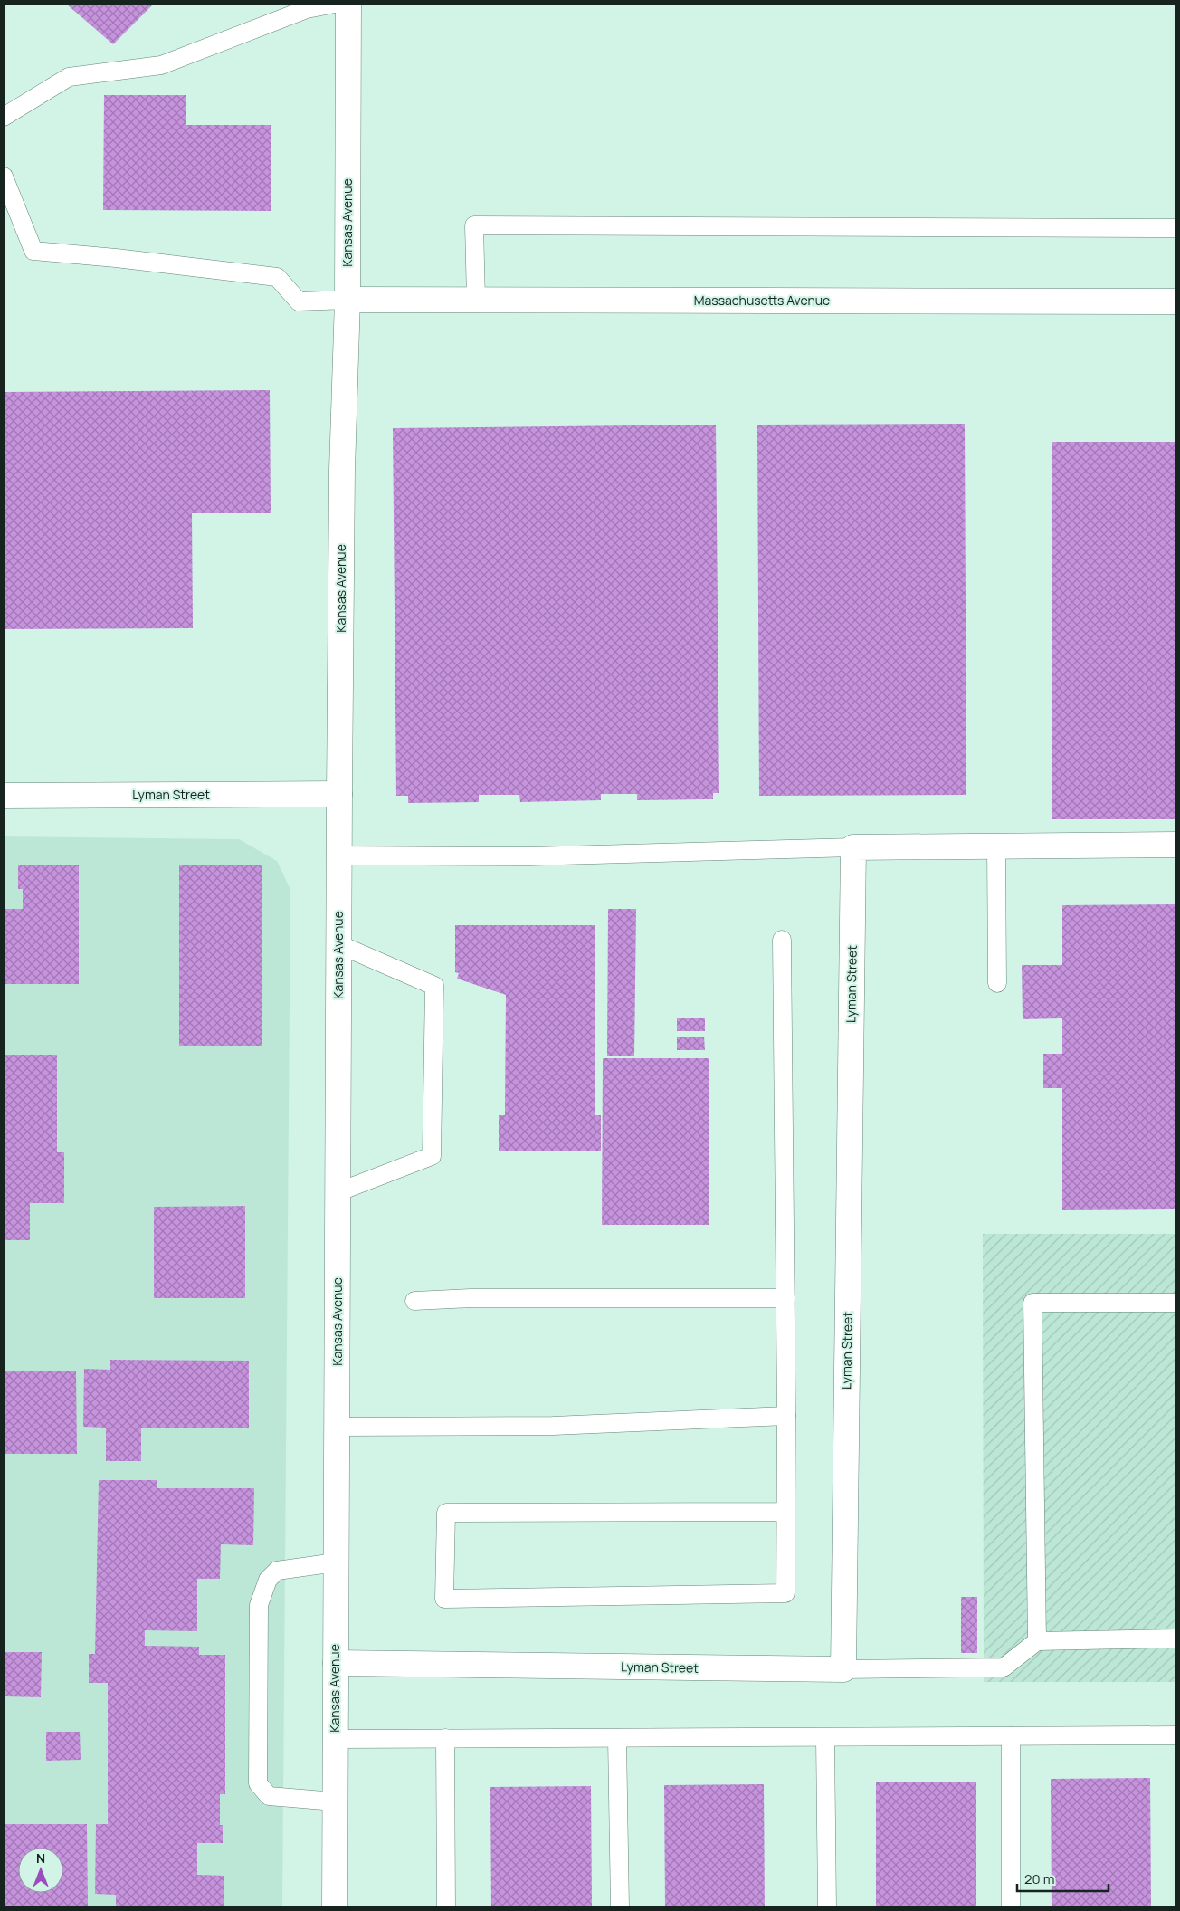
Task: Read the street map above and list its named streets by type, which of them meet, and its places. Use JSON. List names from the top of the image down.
{
  "streets": {
    "street": ["Kansas Avenue", "Massachusetts Avenue", "Lyman Street"]
  },
  "crossings": [
    ["Kansas Avenue", "Massachusetts Avenue"],
    ["Kansas Avenue", "Lyman Street"]
  ],
  "scale_bar": "20 m",
  "north": "top"
}
